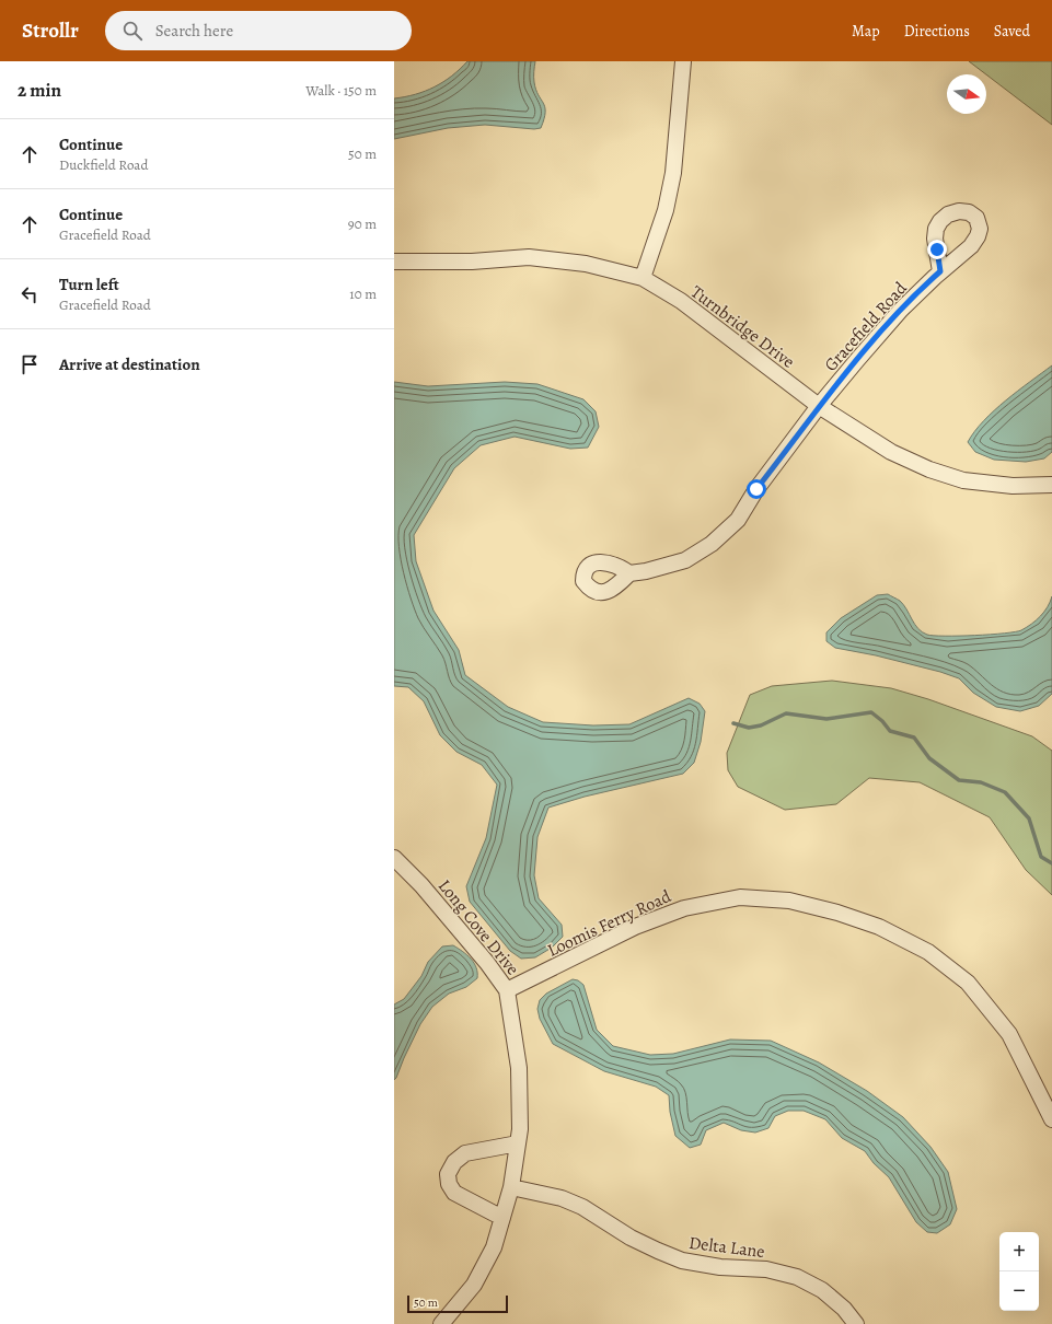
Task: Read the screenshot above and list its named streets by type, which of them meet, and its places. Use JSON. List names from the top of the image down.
{
  "streets": {
    "street": [
      "Turnbridge Drive",
      "Gracefield Road",
      "Loomis Ferry Road",
      "Long Cove Drive",
      "Delta Lane"
    ]
  },
  "crossings": [
    ["Turnbridge Drive", "Gracefield Road"],
    ["Loomis Ferry Road", "Long Cove Drive"],
    ["Long Cove Drive", "Delta Lane"]
  ],
  "scale_bar": "50 m",
  "north": "right",
  "page": {
    "header": "Strollr",
    "search": "Search here",
    "nav": ["Map", "Directions", "Saved"],
    "heading": ["2 min", "Walk · 150 m"],
    "list": [
      ["Continue", "Duckfield Road", "50 m"],
      ["Continue", "Gracefield Road", "90 m"],
      ["Turn left", "Gracefield Road", "10 m"],
      "Arrive at destination"
    ],
    "map_buttons": ["+", "−"],
    "scale": "50 m"
  }
}
